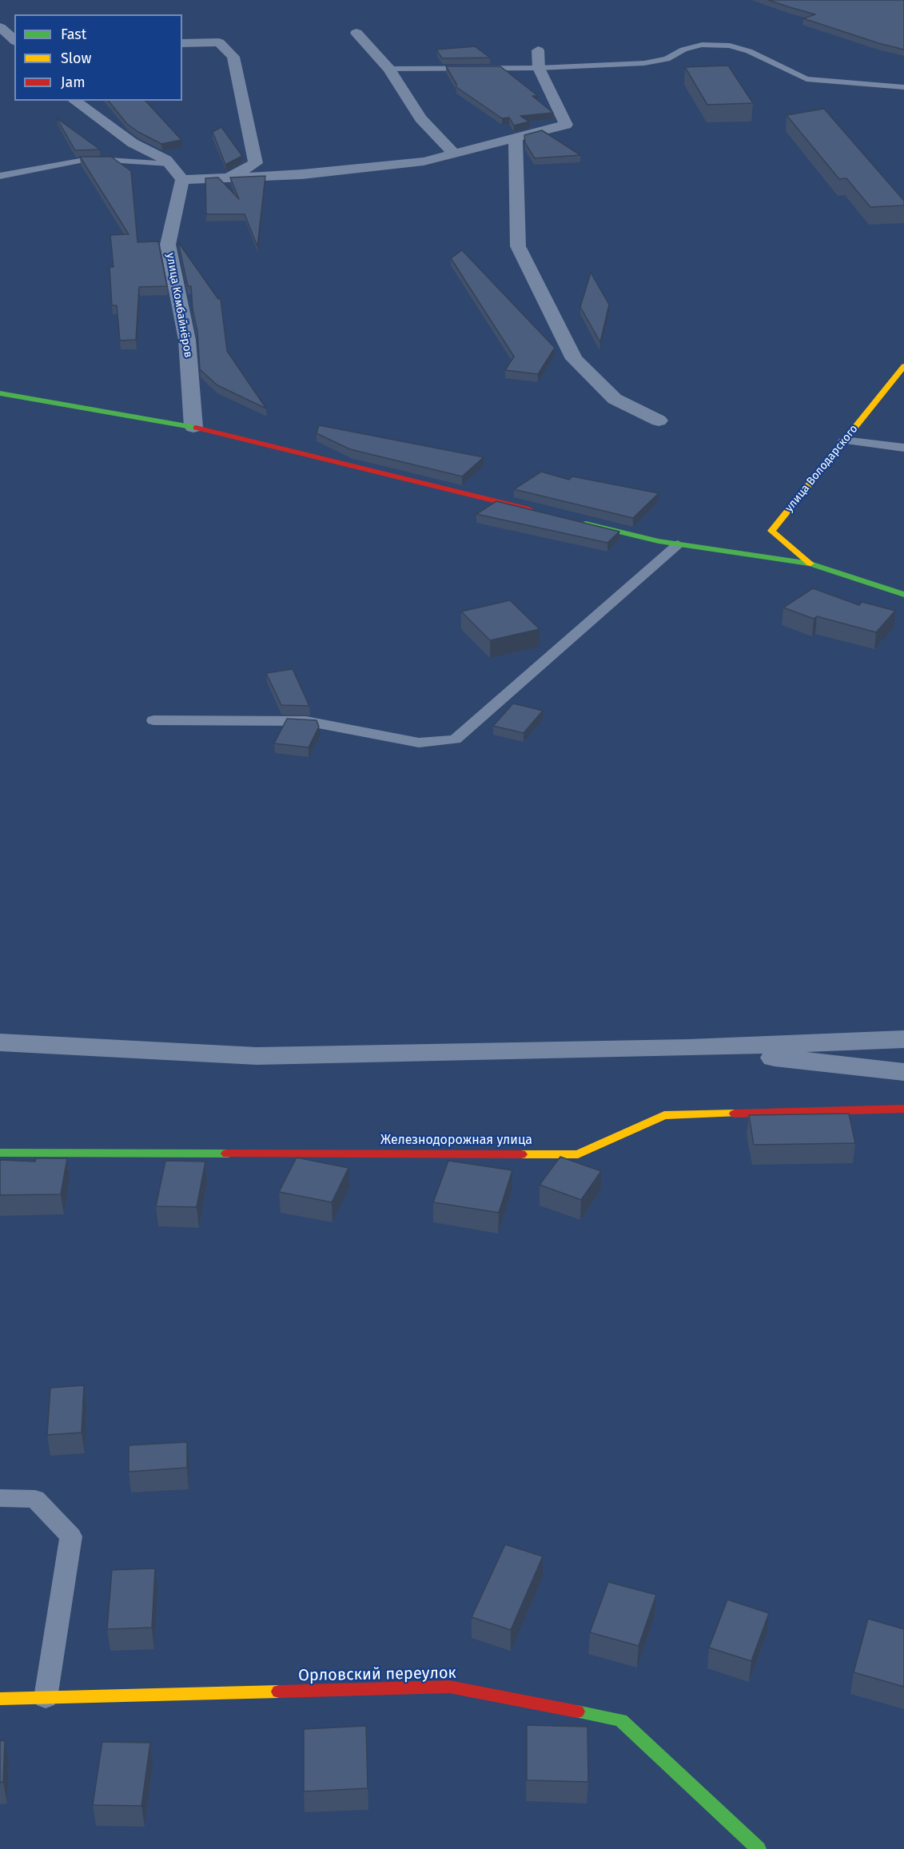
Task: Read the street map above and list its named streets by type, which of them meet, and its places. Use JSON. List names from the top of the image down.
{
  "streets": {
    "street": [
      "улица Комбайнёров",
      "улица Володарского",
      "Железнодорожная улица",
      "Орловский переулок"
    ]
  },
  "legend": ["Fast", "Slow", "Jam"]
}
